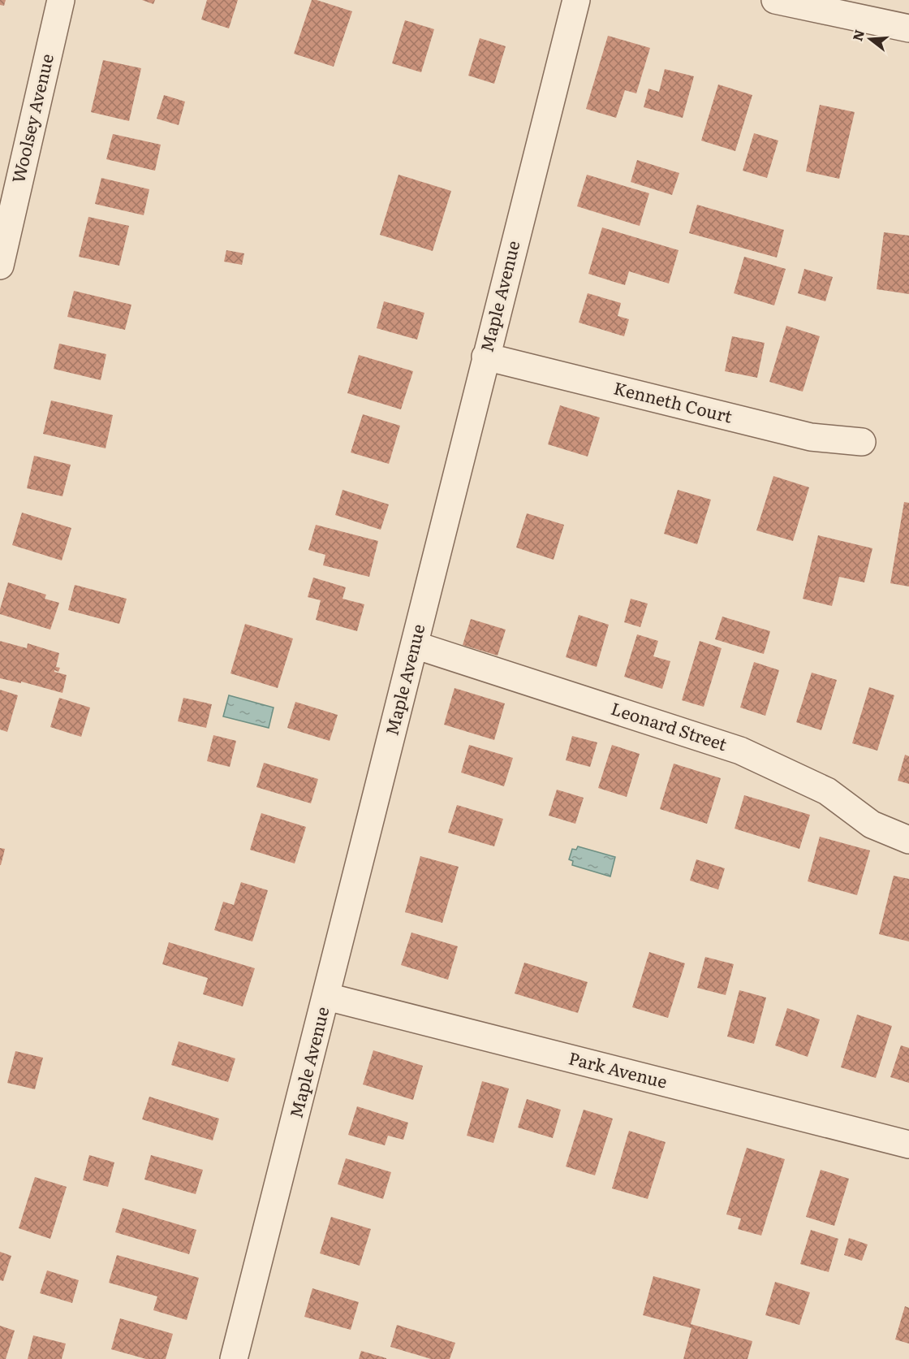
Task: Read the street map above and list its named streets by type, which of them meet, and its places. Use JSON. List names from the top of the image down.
{
  "streets": {
    "street": [
      "Woolsey Avenue",
      "Maple Avenue",
      "Kenneth Court",
      "Leonard Street",
      "Park Avenue"
    ]
  },
  "crossings": [
    ["Maple Avenue", "Kenneth Court"],
    ["Maple Avenue", "Leonard Street"],
    ["Maple Avenue", "Park Avenue"]
  ],
  "north": "left"
}
